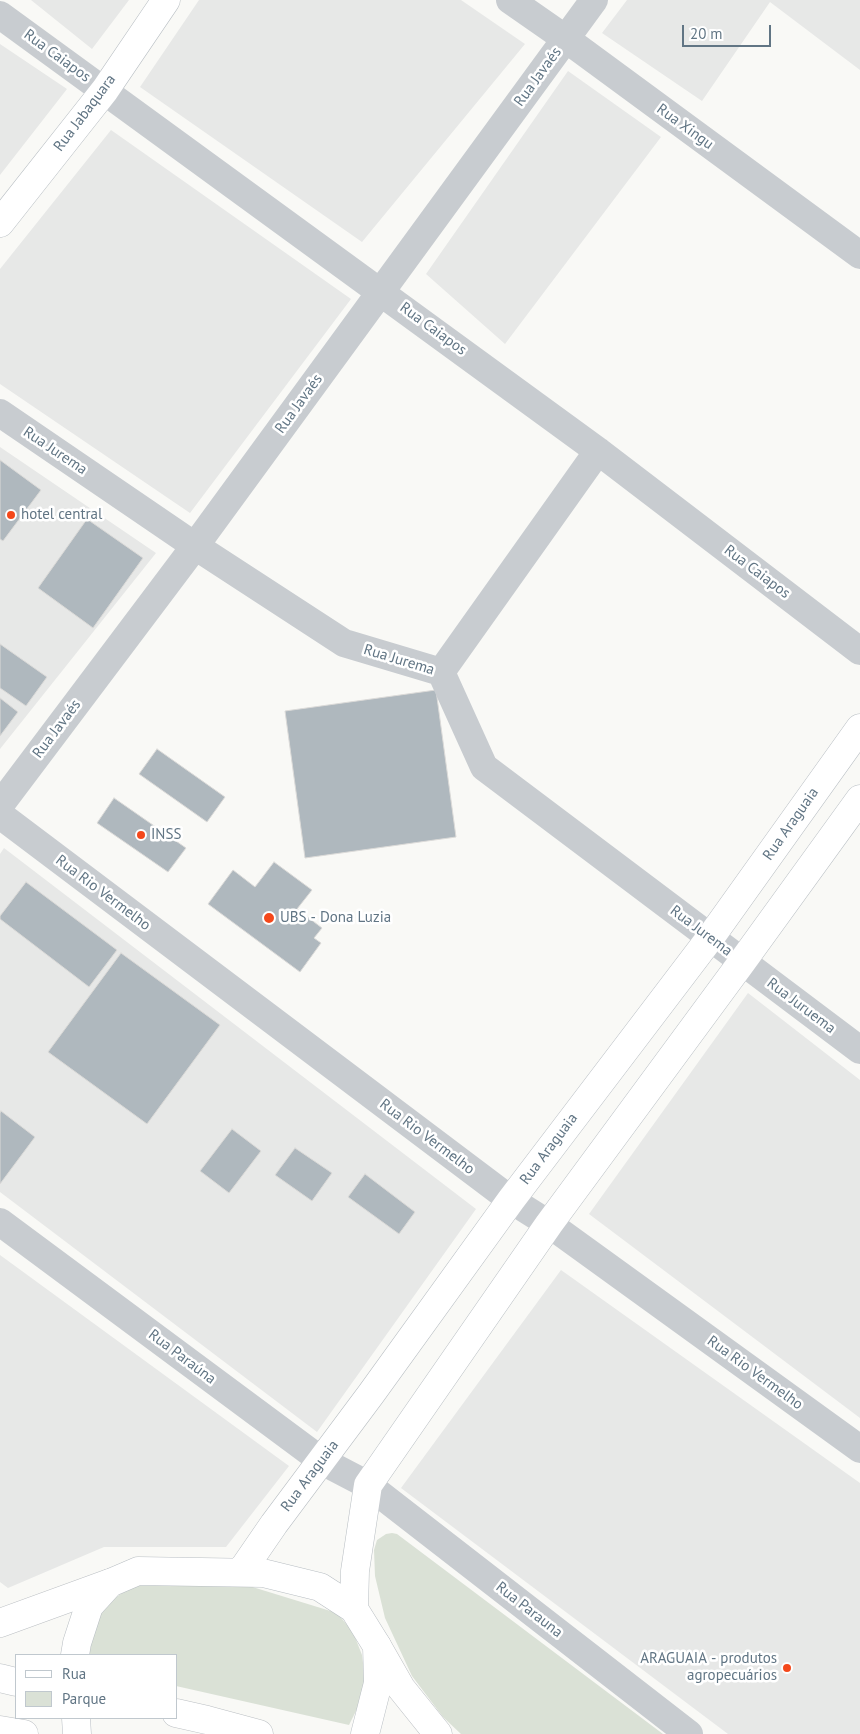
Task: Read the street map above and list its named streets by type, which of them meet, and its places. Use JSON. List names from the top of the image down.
{
  "streets": {
    "main road": ["Rua Jabaquara", "Rua Araguaia"],
    "street": [
      "Rua Caiapos",
      "Rua Javaés",
      "Rua Xingu",
      "Rua Jurema",
      "Rua Rio Vermelho",
      "Rua Juruema",
      "Rua Paraúna",
      "Rua Parauna"
    ]
  },
  "crossings": [
    ["Rua Caiapos", "Rua Javaés"],
    ["Rua Caiapos", "Rua Jabaquara"],
    ["Rua Javaés", "Rua Xingu"],
    ["Rua Javaés", "Rua Jurema"],
    ["Rua Jurema", "Rua Araguaia"],
    ["Rua Jurema", "Rua Juruema"],
    ["Rua Araguaia", "Rua Rio Vermelho"],
    ["Rua Araguaia", "Rua Paraúna"],
    ["Rua Paraúna", "Rua Parauna"]
  ],
  "places": [
    "hotel central",
    "INSS",
    "UBS - Dona Luzia",
    "ARAGUAIA - produtos agropecuários"
  ],
  "legend": ["Rua", "Parque"],
  "scale_bar": "20 m"
}
